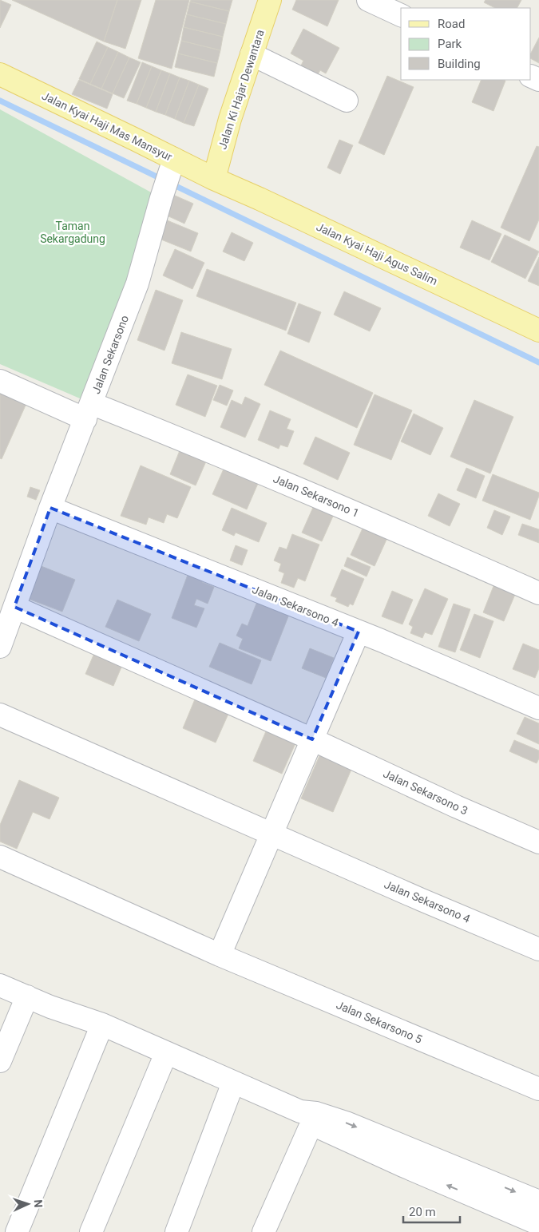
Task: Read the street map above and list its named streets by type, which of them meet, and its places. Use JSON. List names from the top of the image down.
{
  "streets": {
    "main road": ["Jalan Ki Hajar Dewantara", "Jalan Kyai Haji Mas Mansyur", "Jalan Kyai Haji Agus Salim"],
    "street": [
      "Jalan Sekarsono",
      "Jalan Sekarsono 1",
      "Jalan Sekarsono 4",
      "Jalan Sekarsono 3",
      "Jalan Sekarsono 5"
    ]
  },
  "crossings": [
    ["Jalan Ki Hajar Dewantara", "Jalan Kyai Haji Mas Mansyur"],
    ["Jalan Ki Hajar Dewantara", "Jalan Kyai Haji Agus Salim"],
    ["Jalan Kyai Haji Mas Mansyur", "Jalan Kyai Haji Agus Salim"],
    ["Jalan Kyai Haji Mas Mansyur", "Jalan Sekarsono"],
    ["Jalan Sekarsono", "Jalan Sekarsono 1"],
    ["Jalan Sekarsono", "Jalan Sekarsono 4"],
    ["Jalan Sekarsono", "Jalan Sekarsono 3"]
  ],
  "parks": ["Taman Sekargadung"],
  "legend": ["Road", "Park", "Building"],
  "scale_bar": "20 m",
  "north": "right"
}
